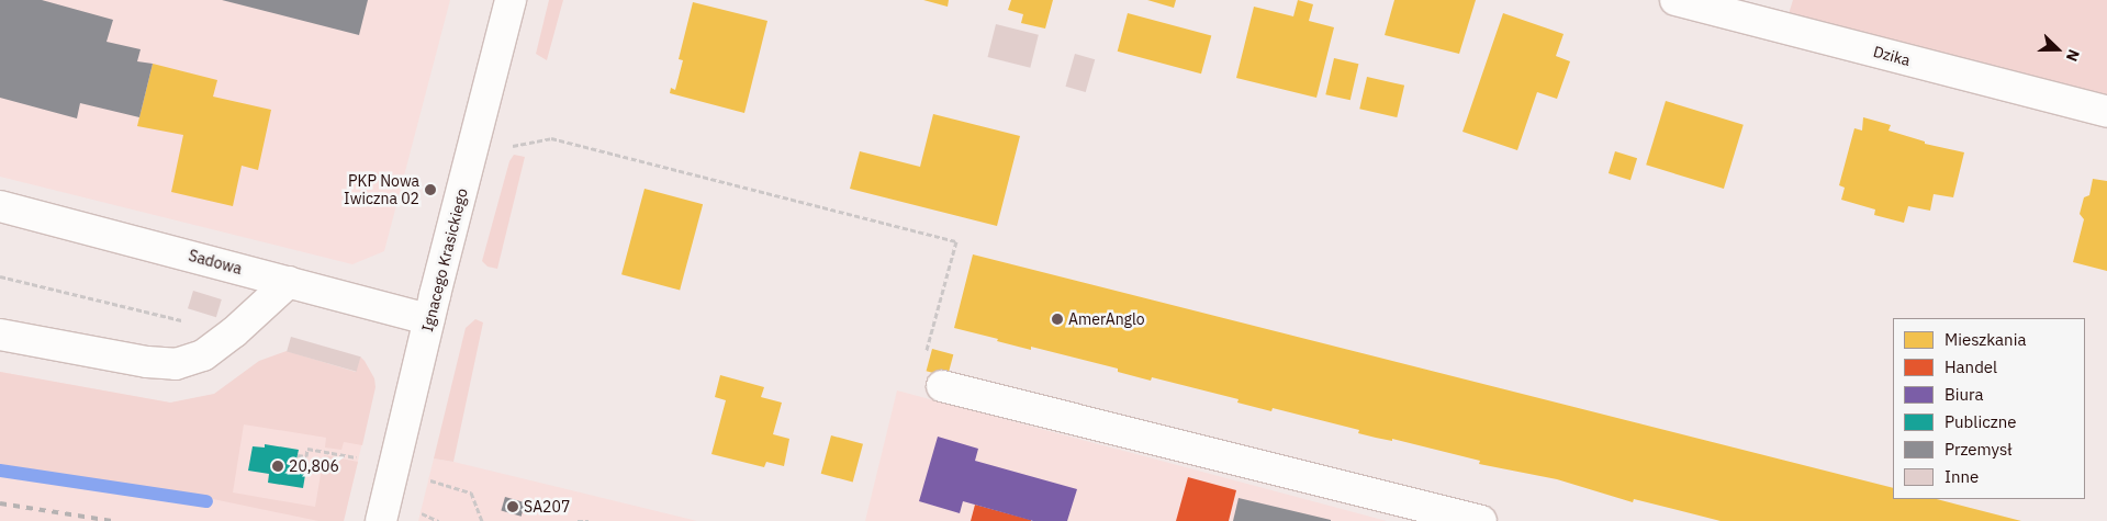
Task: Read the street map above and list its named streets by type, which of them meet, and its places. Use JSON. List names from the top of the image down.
{
  "streets": {
    "street": ["Dzika", "Ignacego Krasickiego", "Sadowa"]
  },
  "crossings": [
    ["Ignacego Krasickiego", "Sadowa"]
  ],
  "places": [
    "PKP Nowa Iwiczna 02",
    "AmerAnglo",
    "20,806",
    "SA207"
  ],
  "legend": [
    "Mieszkania",
    "Handel",
    "Biura",
    "Publiczne",
    "Przemysł",
    "Inne"
  ],
  "north": "right"
}
